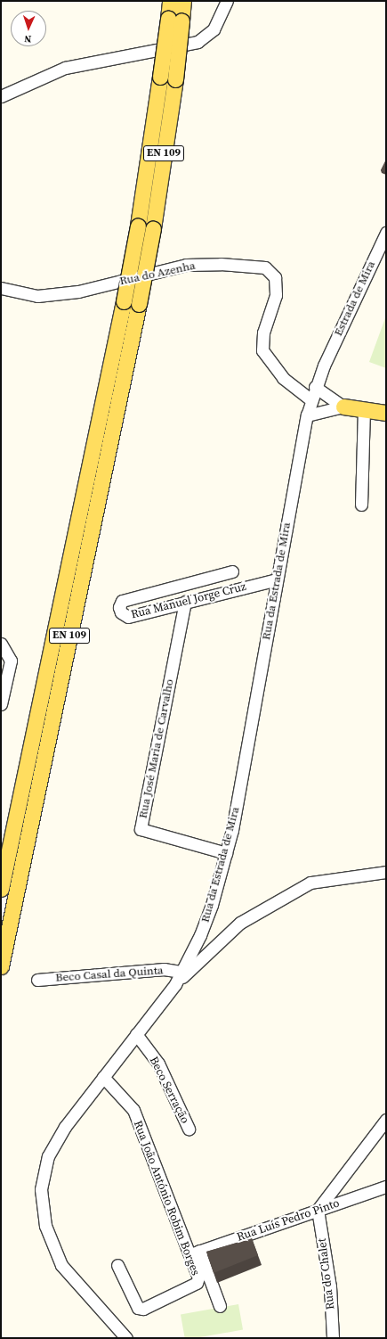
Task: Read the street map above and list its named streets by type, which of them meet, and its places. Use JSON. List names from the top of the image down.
{
  "streets": {
    "main road": ["EN 109"],
    "street": [
      "Rua do Azenha",
      "Estrada de Mira",
      "Rua da Estrada de Mira",
      "Rua Manuel Jorge Cruz",
      "Rua José Maria de Carvalho",
      "Beco Casal da Quinta",
      "Beco Serração",
      "Rua João António Robim Borges",
      "Rua Luís Pedro Pinto",
      "Rua do Chalet"
    ]
  },
  "crossings": [
    ["Rua do Azenha", "Rua da Estrada de Mira"],
    ["Estrada de Mira", "Rua da Estrada de Mira"],
    ["Rua da Estrada de Mira", "Rua Manuel Jorge Cruz"],
    ["Rua da Estrada de Mira", "Rua José Maria de Carvalho"],
    ["Rua da Estrada de Mira", "Beco Casal da Quinta"],
    ["Rua da Estrada de Mira", "Beco Serração"],
    ["Rua da Estrada de Mira", "Rua João António Robim Borges"],
    ["Rua Manuel Jorge Cruz", "Rua José Maria de Carvalho"],
    ["Rua João António Robim Borges", "Rua Luís Pedro Pinto"],
    ["Rua Luís Pedro Pinto", "Rua do Chalet"]
  ],
  "north": "bottom"
}
